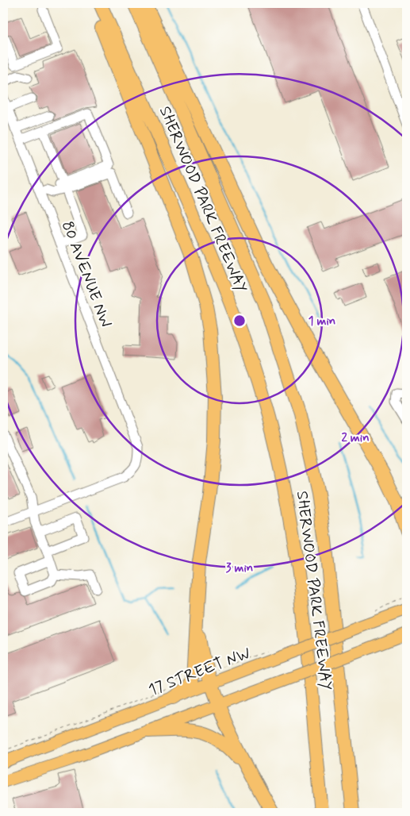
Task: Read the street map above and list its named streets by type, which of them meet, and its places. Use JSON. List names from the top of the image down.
{
  "streets": {
    "highway": ["SHERWOOD PARK FREEWAY"],
    "main road": ["17 STREET NW"],
    "street": ["80 AVENUE NW"]
  },
  "rings": ["1 min", "2 min", "3 min"]
}
